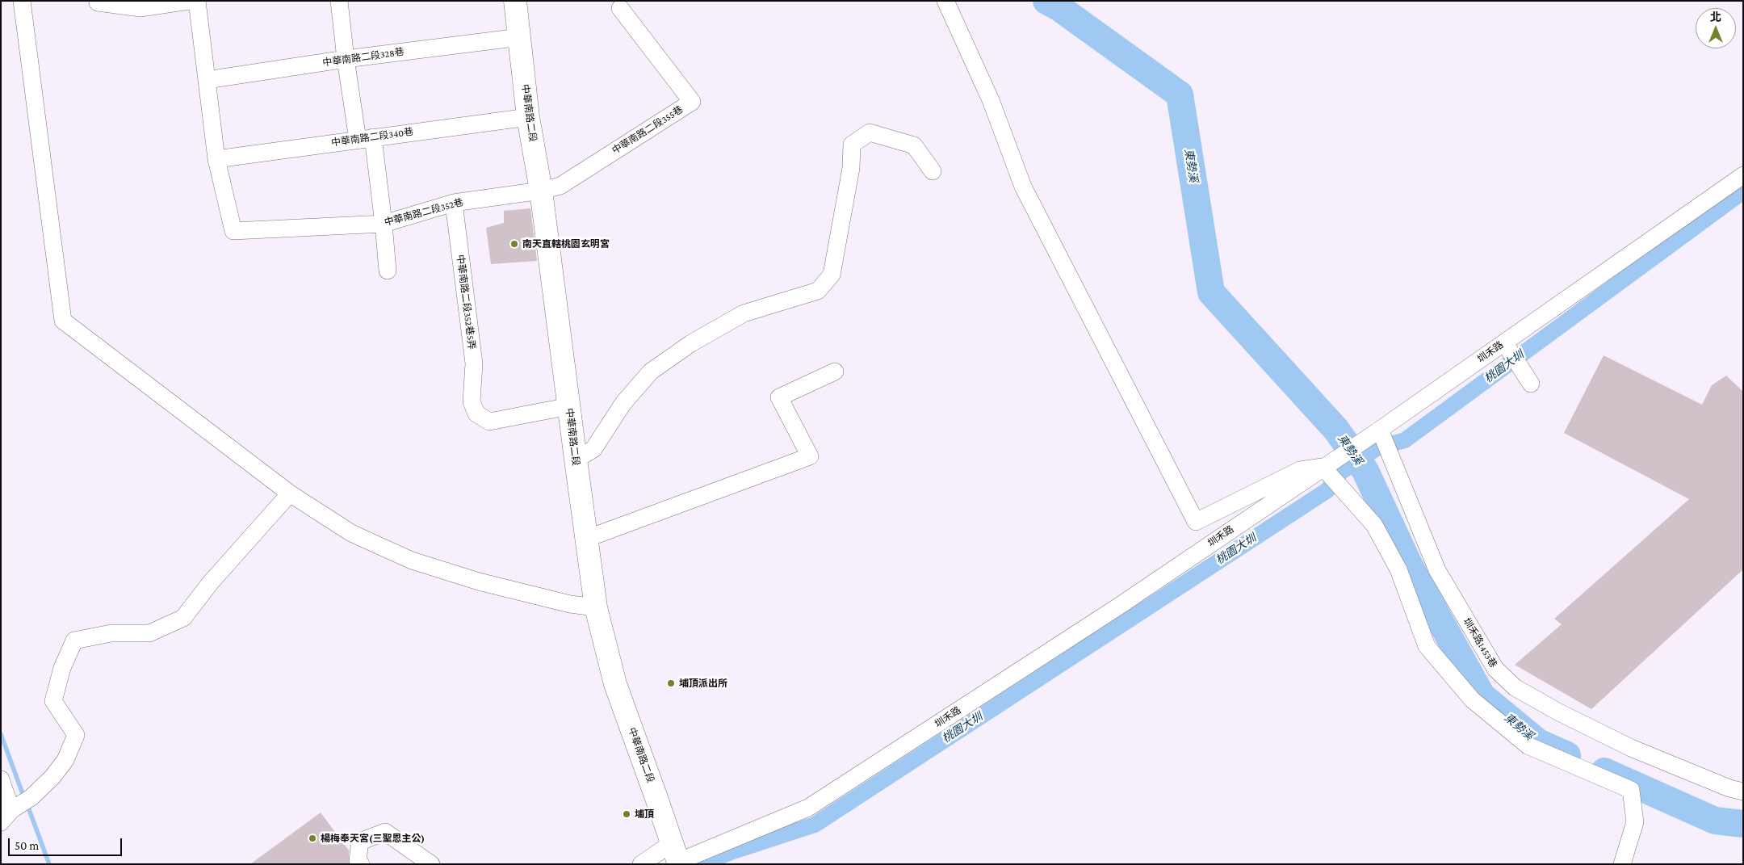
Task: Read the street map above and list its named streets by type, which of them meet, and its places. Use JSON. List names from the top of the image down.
{
  "streets": {
    "main road": ["中華南路二段"],
    "street": [
      "中華南路二段328巷",
      "中華南路二段355巷",
      "中華南路二段340巷",
      "中華南路二段352巷",
      "中華南路二段352巷5弄",
      "圳禾路",
      "圳禾路1453巷"
    ]
  },
  "crossings": [
    ["中華南路二段328巷", "中華南路二段"],
    ["中華南路二段", "中華南路二段355巷"],
    ["中華南路二段", "中華南路二段340巷"],
    ["中華南路二段", "中華南路二段352巷"],
    ["中華南路二段", "中華南路二段352巷5弄"],
    ["中華南路二段", "圳禾路"],
    ["中華南路二段355巷", "中華南路二段352巷"],
    ["中華南路二段340巷", "中華南路二段352巷"],
    ["中華南路二段352巷", "中華南路二段352巷5弄"],
    ["圳禾路", "圳禾路1453巷"]
  ],
  "water": ["東勢溪", "桃園大圳"],
  "places": [
    "南天直轄桃園玄明宮",
    "埔頂派出所",
    "埔頂",
    "楊梅奉天宮(三聖恩主公)"
  ],
  "scale_bar": "50 m",
  "north": "top"
}
